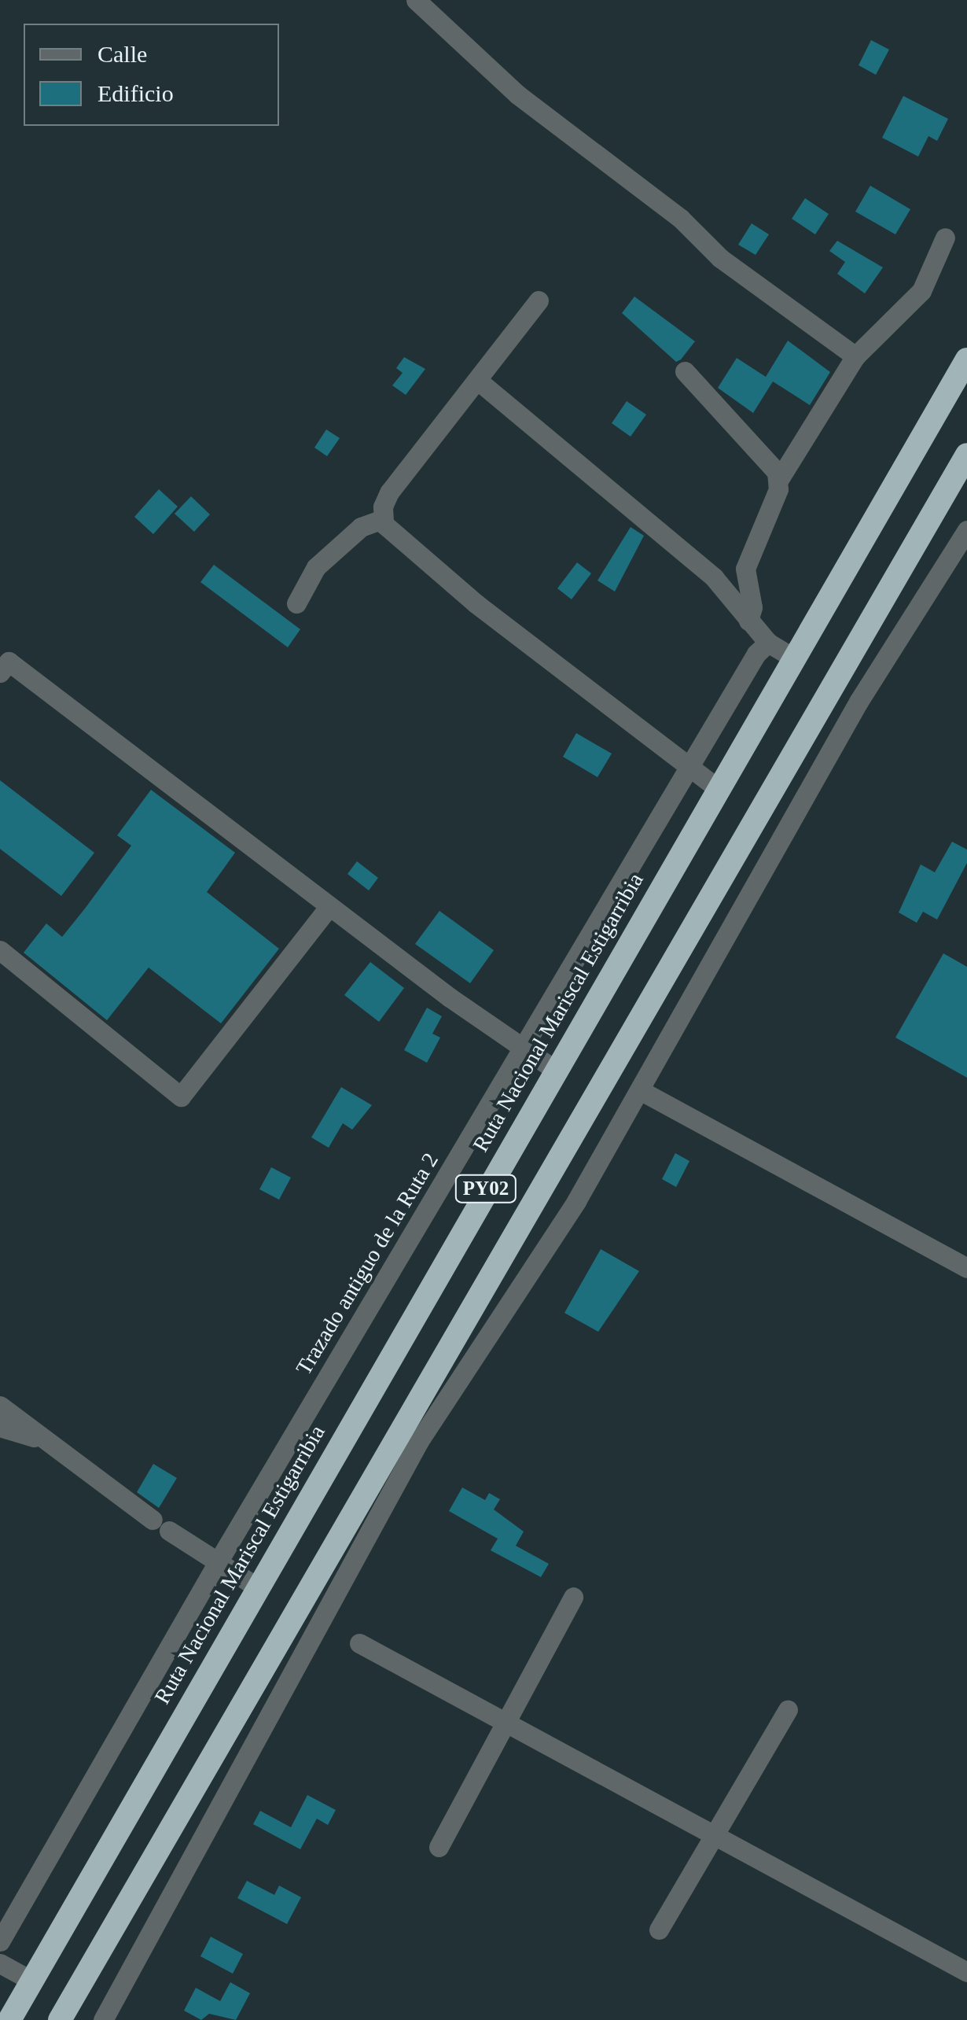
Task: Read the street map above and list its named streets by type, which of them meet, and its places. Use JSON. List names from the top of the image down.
{
  "streets": {
    "highway": ["Ruta Nacional Mariscal Estigarribia", "PY02"],
    "street": ["Trazado antiguo de la Ruta 2"]
  },
  "legend": ["Calle", "Edificio"]
}
